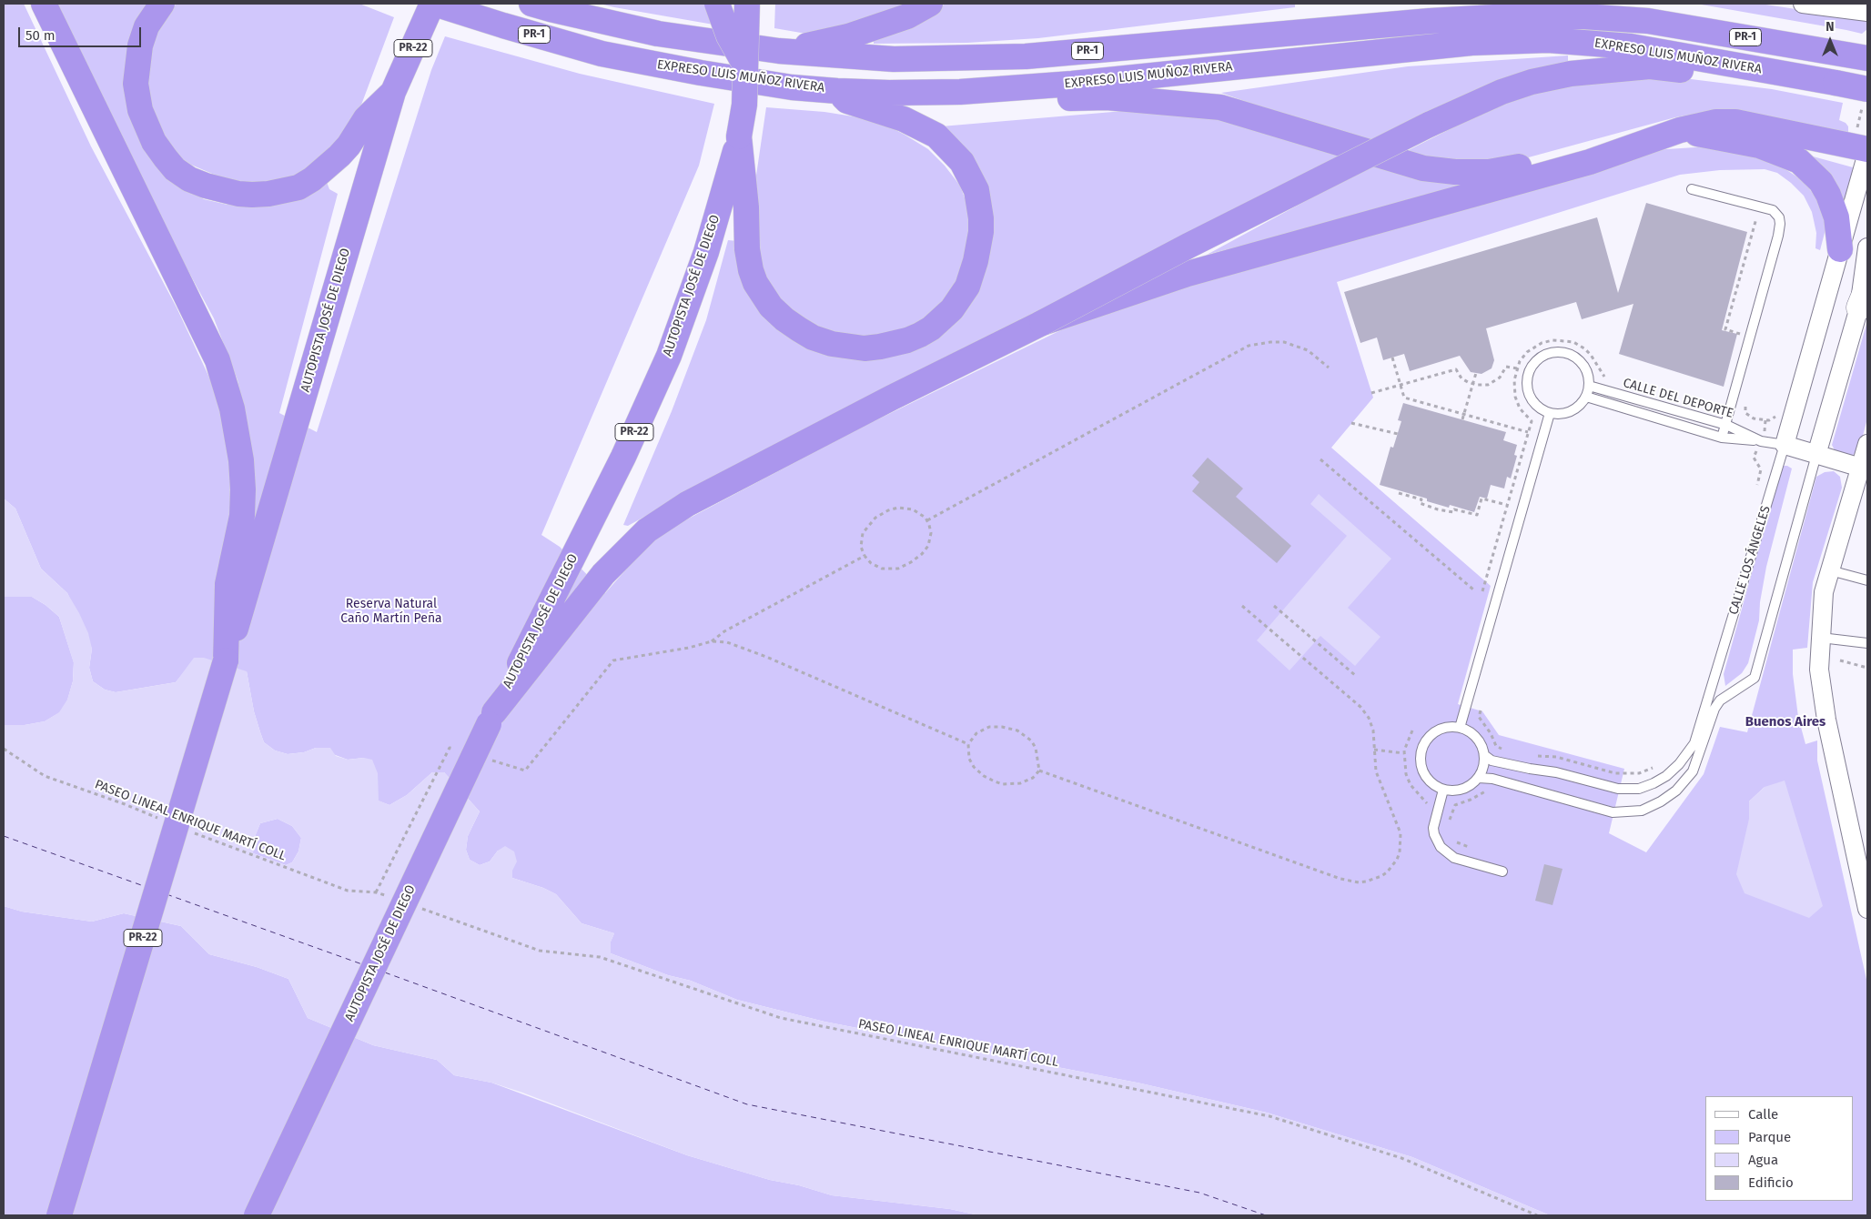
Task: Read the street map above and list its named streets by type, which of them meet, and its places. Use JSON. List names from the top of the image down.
{
  "streets": {
    "highway": [
      "PR-1",
      "PR-22",
      "EXPRESO LUIS MUÑOZ RIVERA",
      "AUTOPISTA JOSÉ DE DIEGO"
    ],
    "street": ["CALLE LOS ÁNGELES"],
    "lane": ["CALLE DEL DEPORTE"],
    "path": ["PASEO LINEAL ENRIQUE MARTÍ COLL"]
  },
  "crossings": [
    ["EXPRESO LUIS MUÑOZ RIVERA", "AUTOPISTA JOSÉ DE DIEGO"],
    ["CALLE DEL DEPORTE", "CALLE LOS ÁNGELES"]
  ],
  "districts": ["Buenos Aires"],
  "parks": ["Reserva Natural Caño Martín Peña"],
  "legend": [
    "Calle",
    "Parque",
    "Agua",
    "Edificio"
  ],
  "scale_bar": "50 m",
  "north": "top"
}
